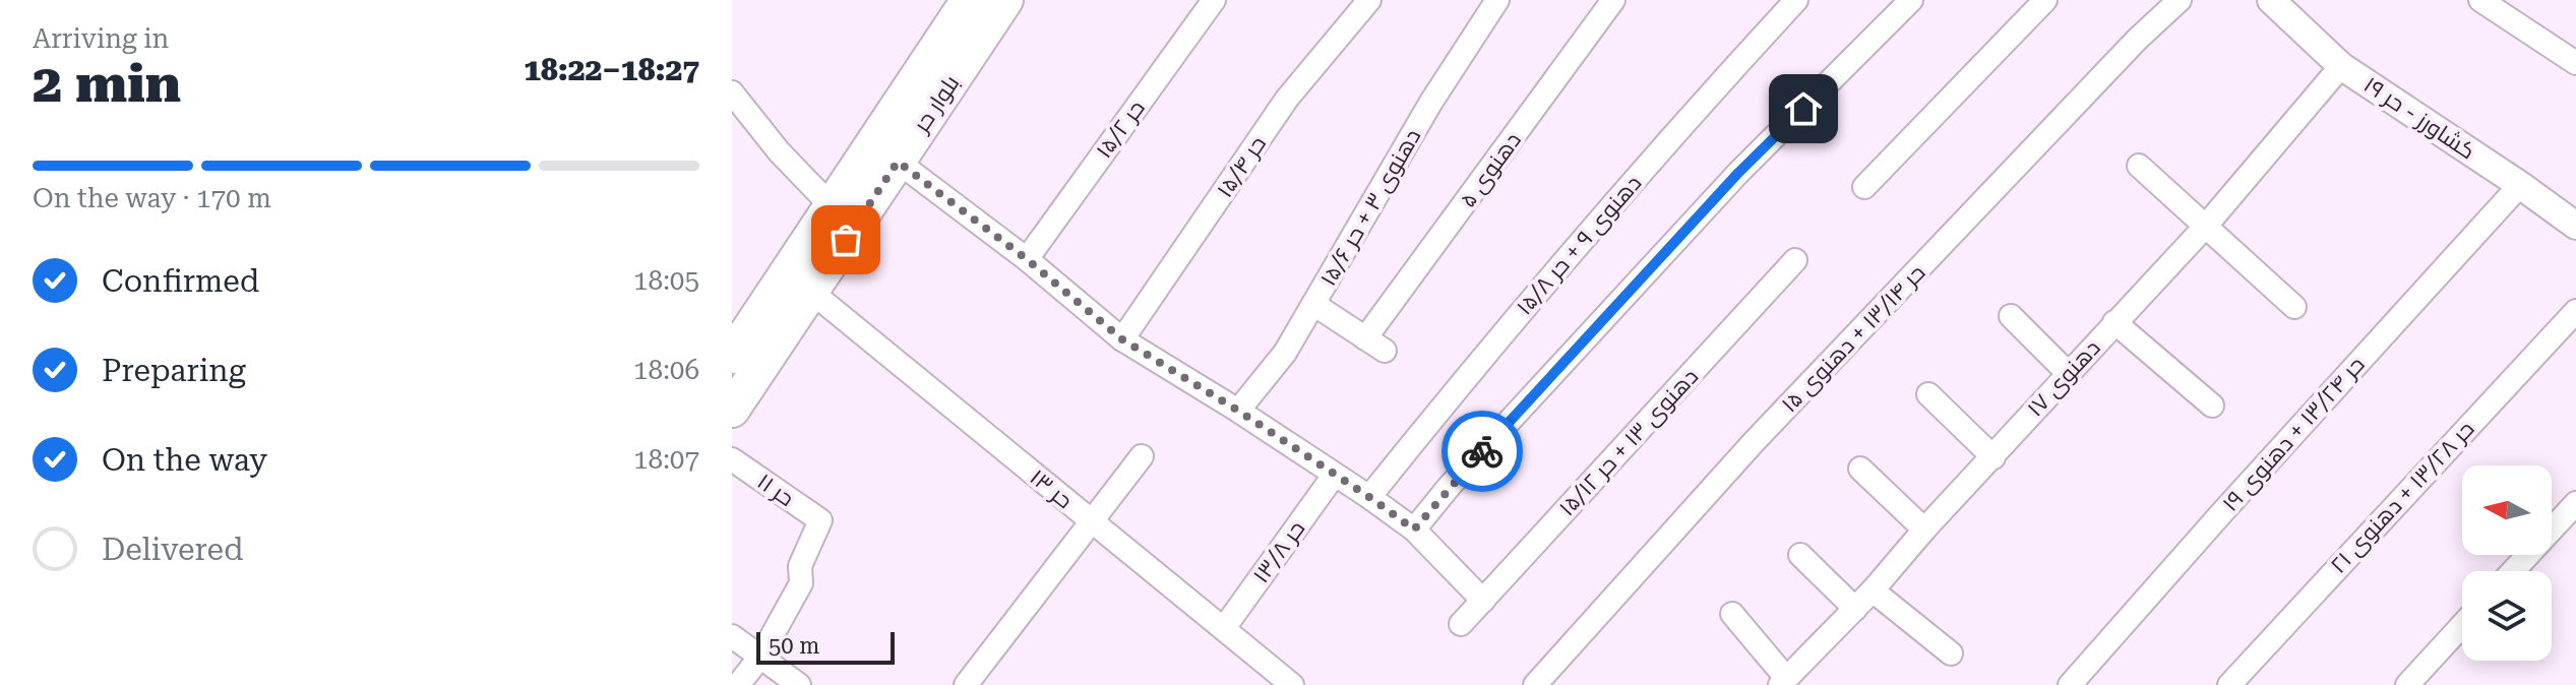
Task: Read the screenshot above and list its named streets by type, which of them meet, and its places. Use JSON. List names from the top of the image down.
{
  "streets": {
    "main road": ["بلوار حر"],
    "street": [
      "کشاورز - حر ۱۹",
      "حر ۱۵/۲",
      "حر ۱۵/۴",
      "دهنوی ۵",
      "دهنوی ۳ + حر ۱۵/۶",
      "دهنوی ۹ + حر ۱۵/۸",
      "حر ۱۳/۱۴ + دهنوی ۱۵",
      "دهنوی ۱۷",
      "حر ۱۳/۲۴ + دهنوی ۱۹",
      "دهنوی ۱۳ + حر ۱۵/۱۲",
      "حر ۱۳",
      "حر ۱۱",
      "حر ۱۳/۲۸ + دهنوی ۲۱",
      "حر ۱۳/۸"
    ]
  },
  "crossings": [
    ["بلوار حر", "حر ۱۳"],
    ["کشاورز - حر ۱۹", "دهنوی ۱۷"],
    ["کشاورز - حر ۱۹", "حر ۱۳/۲۴ + دهنوی ۱۹"],
    ["دهنوی ۵", "دهنوی ۳ + حر ۱۵/۶"],
    ["حر ۱۳", "حر ۱۳/۸"]
  ],
  "scale_bar": "50 m",
  "north": "left",
  "page": {
    "heading": ["2 min", "Arriving in", "18:22–18:27"],
    "bar": "On the way · 170 m",
    "list": [
      ["Confirmed", "18:05"],
      ["Preparing", "18:06"],
      ["On the way", "18:07"],
      "Delivered"
    ],
    "scale": "50 m"
  }
}
